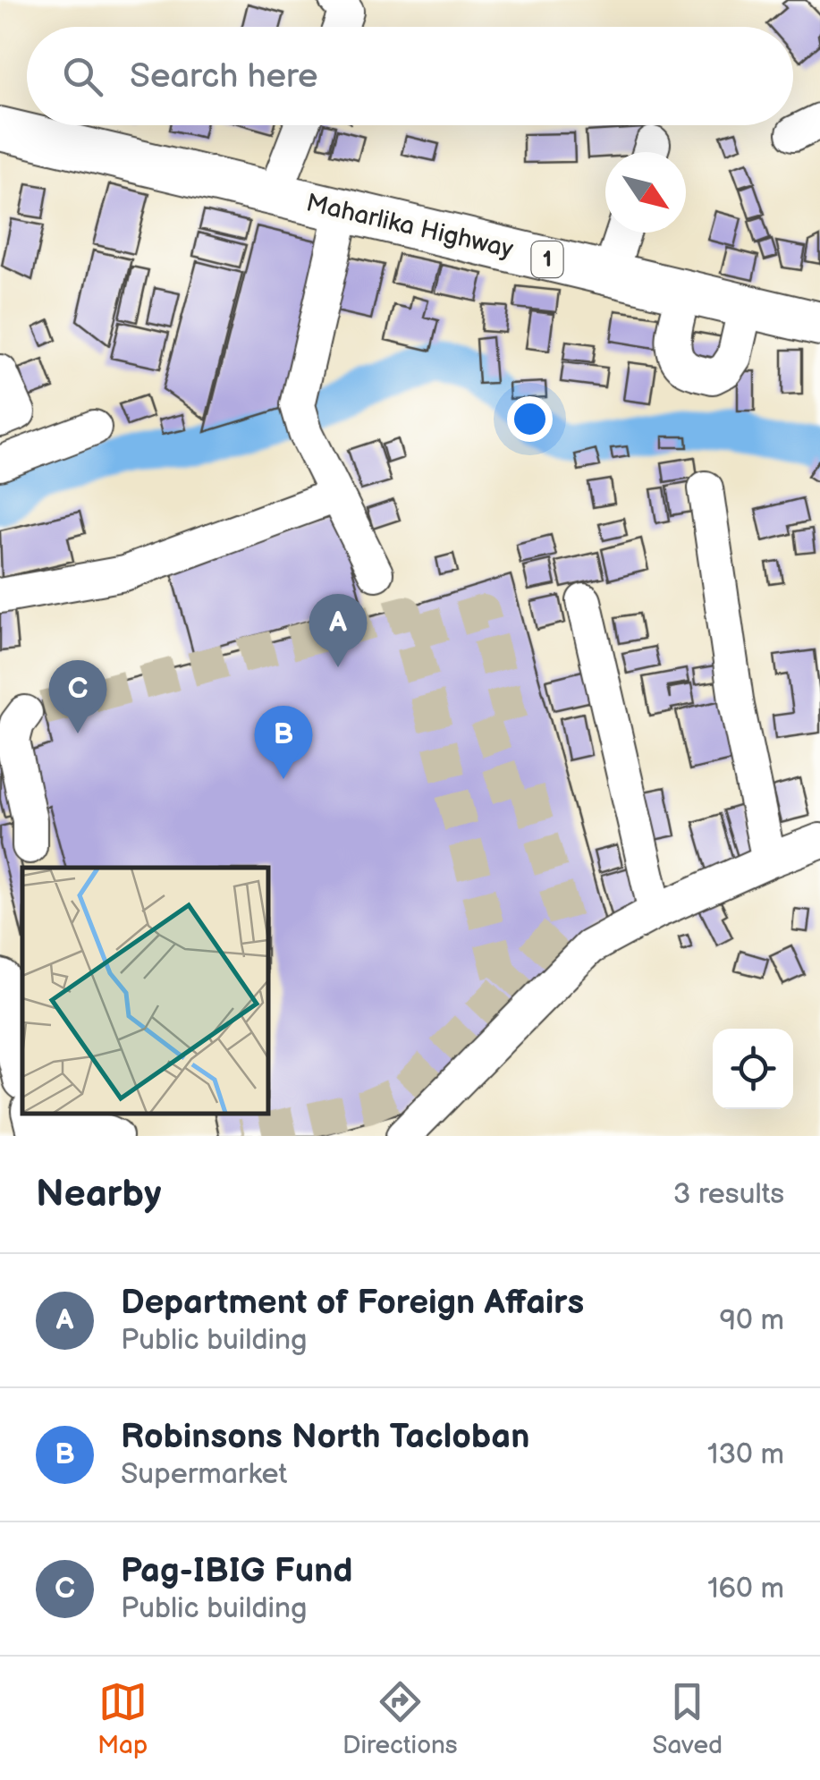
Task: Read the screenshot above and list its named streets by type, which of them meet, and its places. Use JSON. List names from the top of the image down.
{
  "streets": {
    "main road": ["Maharlika Highway", "1"]
  },
  "north": "bottom right",
  "page": {
    "search": "Search here",
    "pins": ["A", "C", "B"],
    "heading": ["Nearby", "3 results"],
    "list": [
      {
        "mark": "A",
        "name": "Department of Foreign Affairs",
        "note": "Public building",
        "value": "90 m"
      },
      {
        "mark": "B",
        "name": "Robinsons North Tacloban",
        "note": "Supermarket",
        "value": "130 m"
      },
      {
        "mark": "C",
        "name": "Pag-IBIG Fund",
        "note": "Public building",
        "value": "160 m"
      }
    ],
    "nav": ["Map", "Directions", "Saved"]
  }
}
